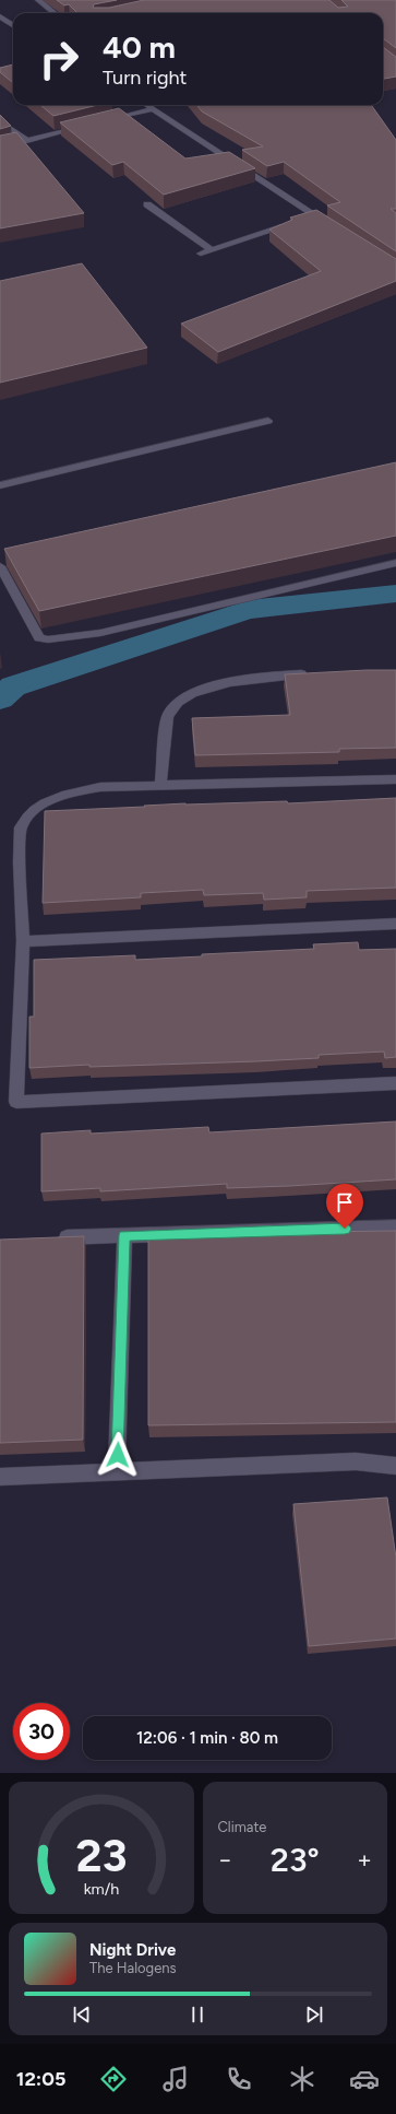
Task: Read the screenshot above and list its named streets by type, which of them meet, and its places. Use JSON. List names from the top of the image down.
{
  "page": {
    "turn": ["40 m", "Turn right"],
    "limit": "30",
    "trip": "12:06 · 1 min · 80 m",
    "tile": "Climate",
    "heat": ["−", "23°", "+"],
    "song": ["Night Drive", "The Halogens"],
    "tabs": "12:05",
    "gauge": ["23", "km/h"]
  }
}
